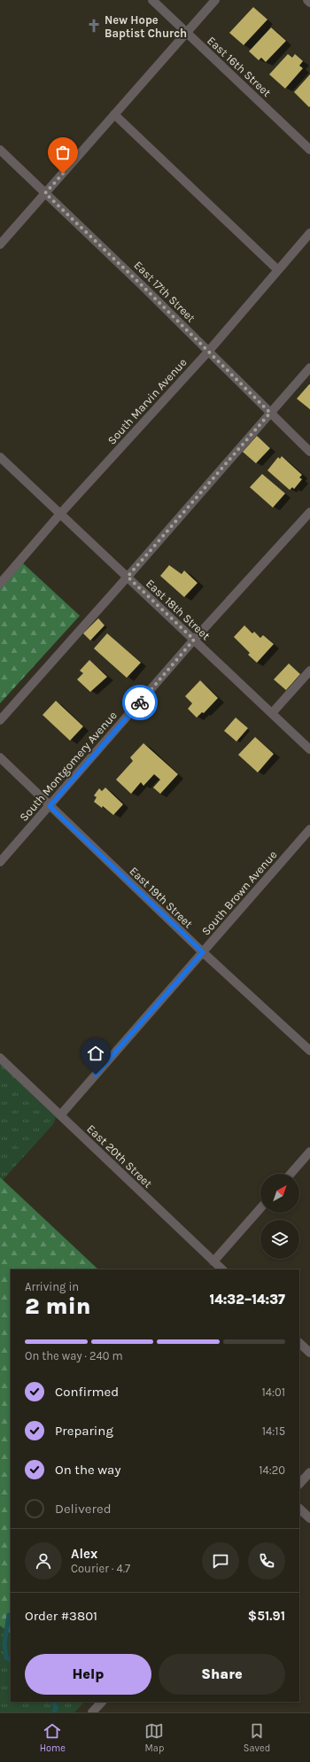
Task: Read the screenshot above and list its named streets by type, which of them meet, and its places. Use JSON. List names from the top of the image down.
{
  "streets": {
    "street": [
      "East 16th Street",
      "East 17th Street",
      "South Marvin Avenue",
      "East 18th Street",
      "South Montgomery Avenue",
      "South Brown Avenue",
      "East 19th Street",
      "East 20th Street"
    ]
  },
  "crossings": [
    ["East 17th Street", "South Marvin Avenue"],
    ["South Marvin Avenue", "East 18th Street"],
    ["East 18th Street", "South Montgomery Avenue"],
    ["South Montgomery Avenue", "East 19th Street"],
    ["South Brown Avenue", "East 19th Street"],
    ["South Brown Avenue", "East 20th Street"]
  ],
  "places": {
    "church": ["New Hope Baptist Church"]
  },
  "north": "top right",
  "page": {
    "heading": ["2 min", "Arriving in", "14:32–14:37"],
    "panel": [
      "Alex",
      "Courier · 4.7",
      "Order #3801",
      "$51.91"
    ],
    "bar": "On the way · 240 m",
    "list": [
      ["Confirmed", "14:01"],
      ["Preparing", "14:15"],
      ["On the way", "14:20"],
      "Delivered"
    ],
    "buttons": ["Help", "Share"],
    "tabs": ["Home", "Map", "Saved"]
  }
}
